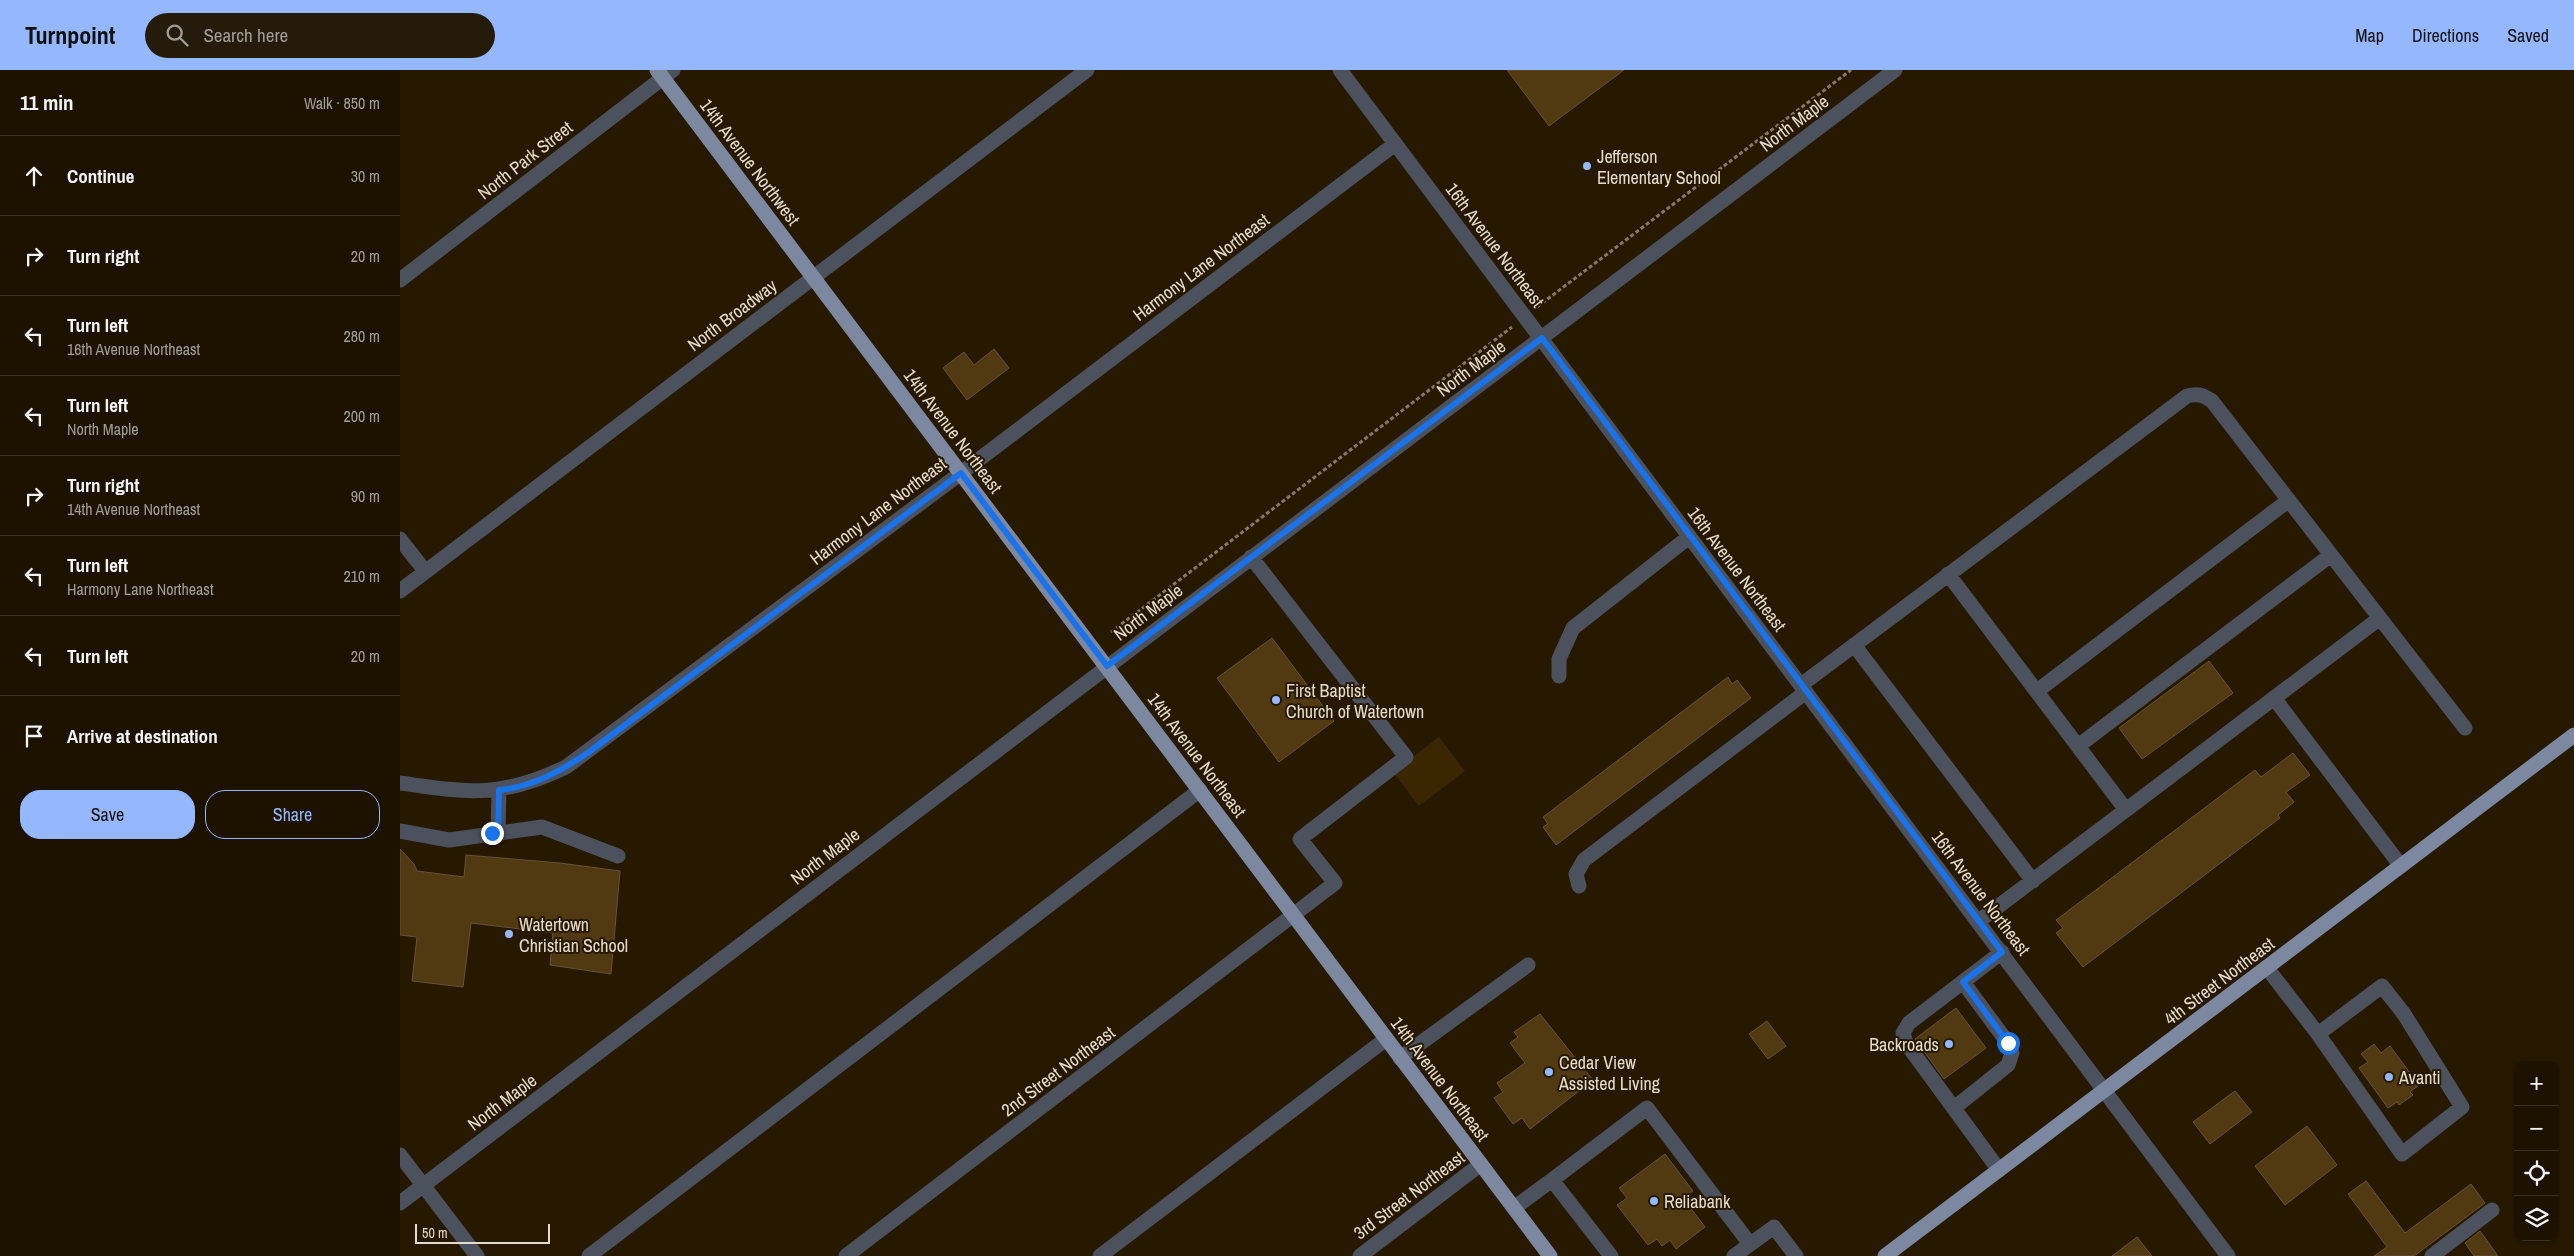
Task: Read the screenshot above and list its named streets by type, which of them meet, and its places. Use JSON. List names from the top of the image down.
{
  "streets": {
    "main road": ["14th Avenue Northwest", "14th Avenue Northeast", "4th Street Northeast"],
    "street": [
      "North Maple",
      "North Park Street",
      "16th Avenue Northeast",
      "Harmony Lane Northeast",
      "North Broadway",
      "2nd Street Northeast",
      "3rd Street Northeast"
    ]
  },
  "crossings": [
    ["North Maple", "16th Avenue Northeast"],
    ["North Maple", "14th Avenue Northeast"],
    ["North Maple", "2nd Street Northeast"],
    ["North Park Street", "14th Avenue Northwest"],
    ["14th Avenue Northwest", "North Broadway"],
    ["14th Avenue Northwest", "14th Avenue Northeast"],
    ["16th Avenue Northeast", "Harmony Lane Northeast"],
    ["16th Avenue Northeast", "4th Street Northeast"],
    ["Harmony Lane Northeast", "14th Avenue Northeast"],
    ["North Broadway", "14th Avenue Northeast"],
    ["14th Avenue Northeast", "2nd Street Northeast"],
    ["14th Avenue Northeast", "3rd Street Northeast"]
  ],
  "places": [
    "Jefferson Elementary School",
    "First Baptist Church of Watertown",
    "Watertown Christian School",
    "Backroads",
    "Cedar View Assisted Living",
    "Avanti",
    "Reliabank"
  ],
  "scale_bar": "50 m",
  "page": {
    "header": "Turnpoint",
    "search": "Search here",
    "nav": ["Map", "Directions", "Saved"],
    "heading": ["11 min", "Walk · 850 m"],
    "list": [
      ["Continue", "30 m"],
      ["Turn right", "20 m"],
      ["Turn left", "16th Avenue Northeast", "280 m"],
      ["Turn left", "North Maple", "200 m"],
      ["Turn right", "14th Avenue Northeast", "90 m"],
      ["Turn left", "Harmony Lane Northeast", "210 m"],
      ["Turn left", "20 m"],
      "Arrive at destination"
    ],
    "buttons": ["Save", "Share"],
    "map_buttons": ["+", "−"],
    "scale": "50 m"
  }
}
